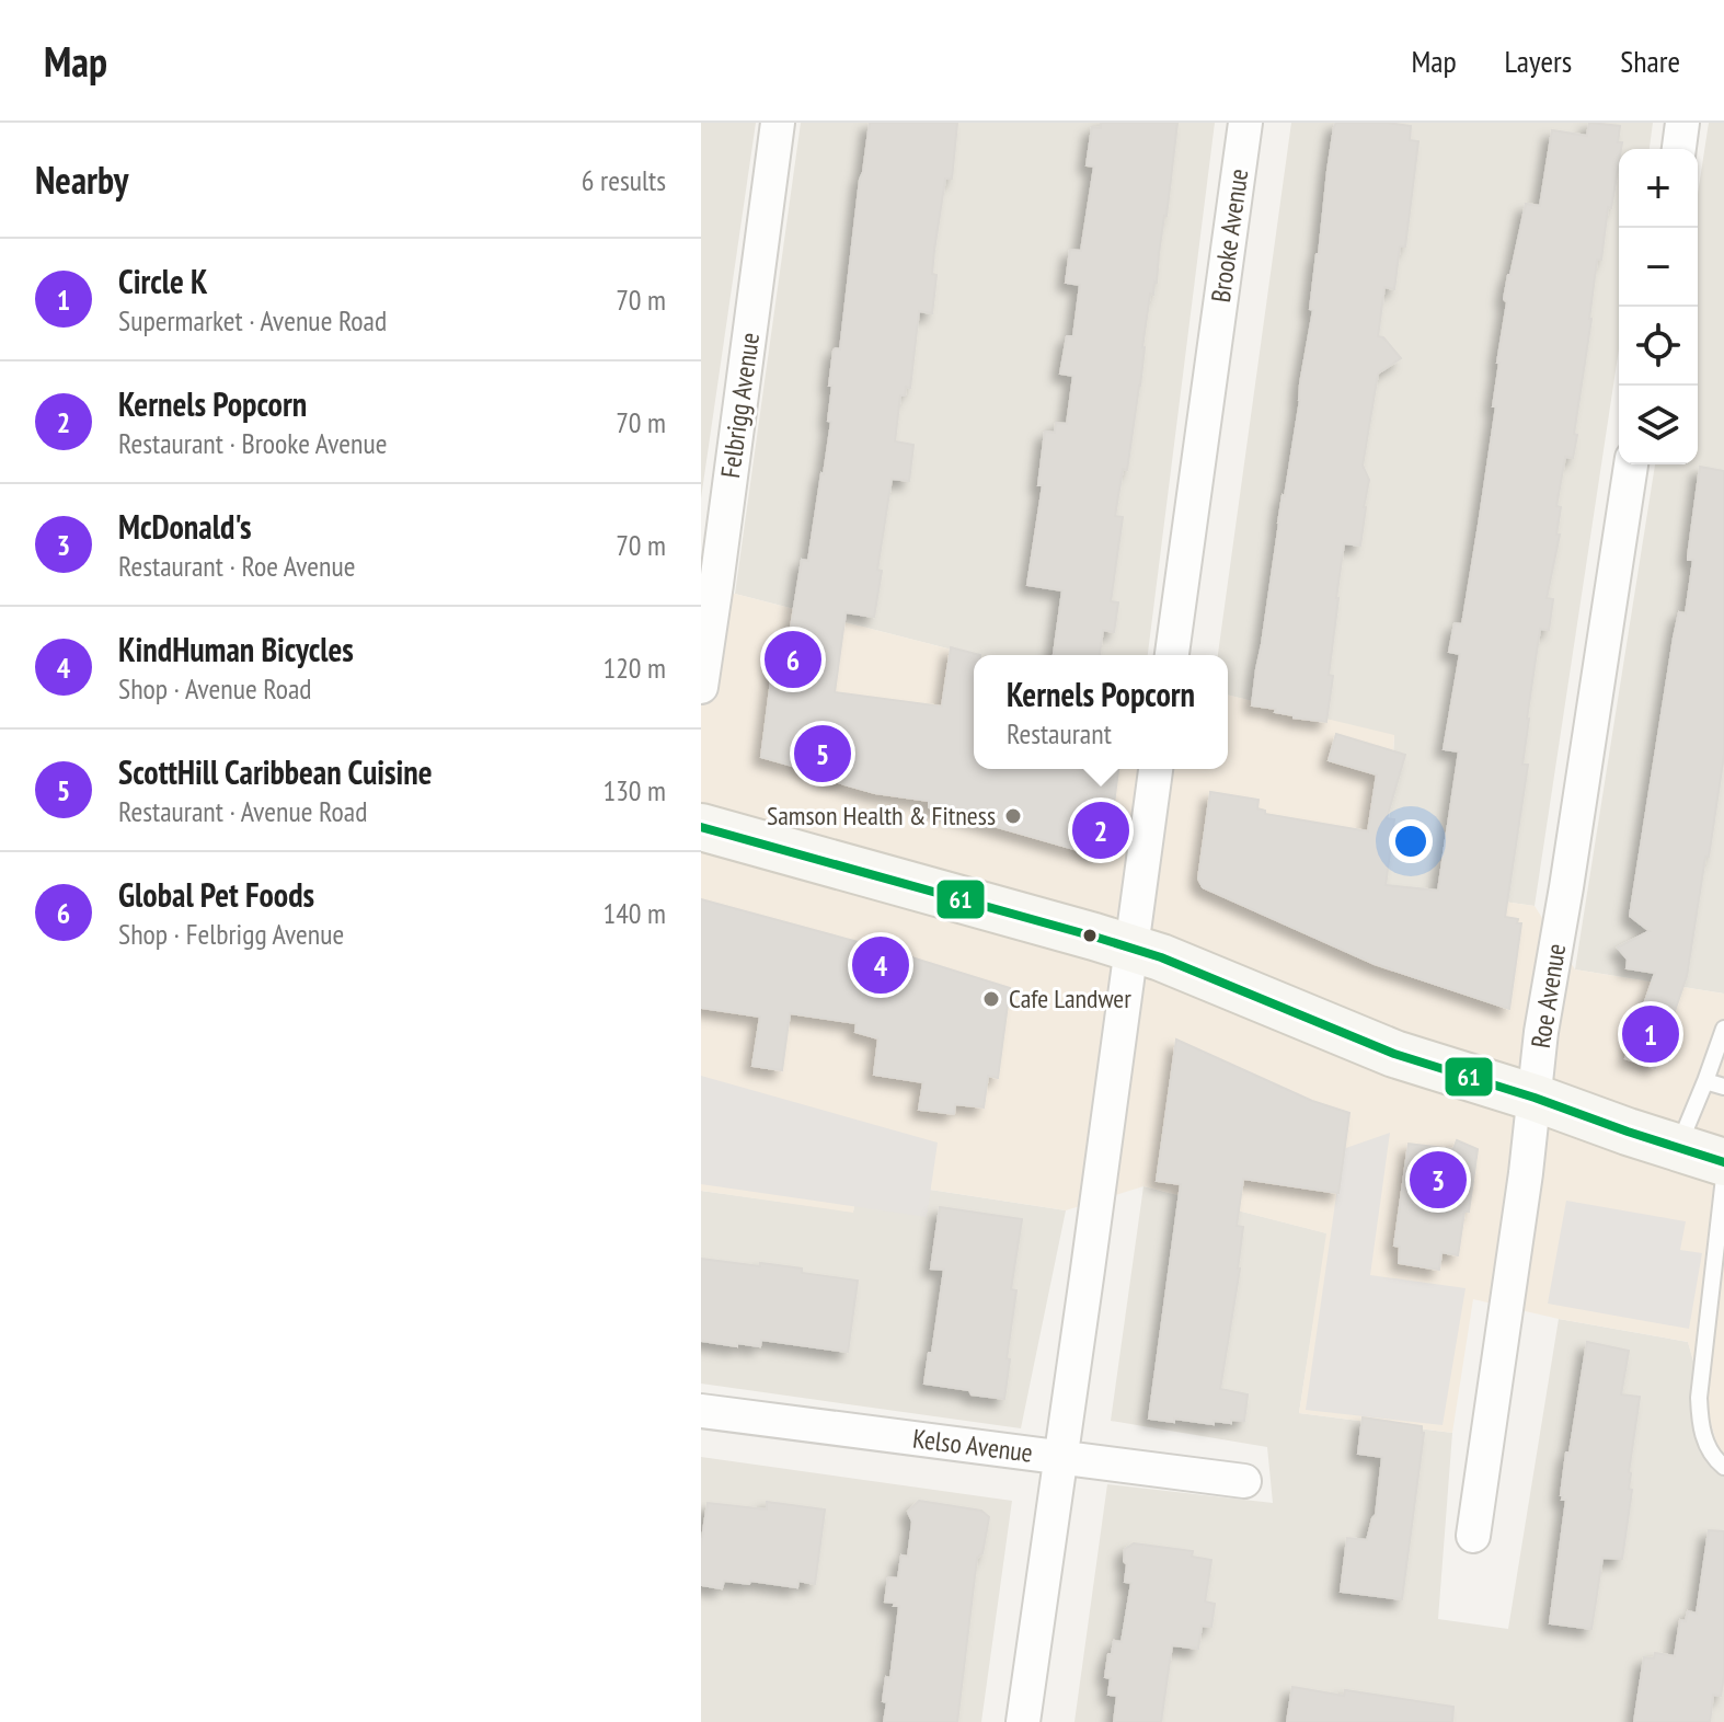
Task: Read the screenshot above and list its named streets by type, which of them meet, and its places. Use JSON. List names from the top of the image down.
{
  "streets": {
    "street": [
      "Brooke Avenue",
      "Felbrigg Avenue",
      "Roe Avenue",
      "Kelso Avenue"
    ]
  },
  "places": ["Samson Health & Fitness", "Cafe Landwer"],
  "lines": ["transit line 61"],
  "page": {
    "header": "Map",
    "nav": ["Map", "Layers", "Share"],
    "heading": ["Nearby", "6 results"],
    "map_buttons": ["+", "−"],
    "list": [
      {
        "mark": "1",
        "name": "Circle K",
        "note": "Supermarket · Avenue Road",
        "value": "70 m"
      },
      {
        "mark": "2",
        "name": "Kernels Popcorn",
        "note": "Restaurant · Brooke Avenue",
        "value": "70 m"
      },
      {
        "mark": "3",
        "name": "McDonald's",
        "note": "Restaurant · Roe Avenue",
        "value": "70 m"
      },
      {
        "mark": "4",
        "name": "KindHuman Bicycles",
        "note": "Shop · Avenue Road",
        "value": "120 m"
      },
      {
        "mark": "5",
        "name": "ScottHill Caribbean Cuisine",
        "note": "Restaurant · Avenue Road",
        "value": "130 m"
      },
      {
        "mark": "6",
        "name": "Global Pet Foods",
        "note": "Shop · Felbrigg Avenue",
        "value": "140 m"
      }
    ],
    "pins": [
      "6",
      "5",
      "2",
      "4",
      "1",
      "3"
    ],
    "popup": ["Kernels Popcorn", "Restaurant"]
  }
}
